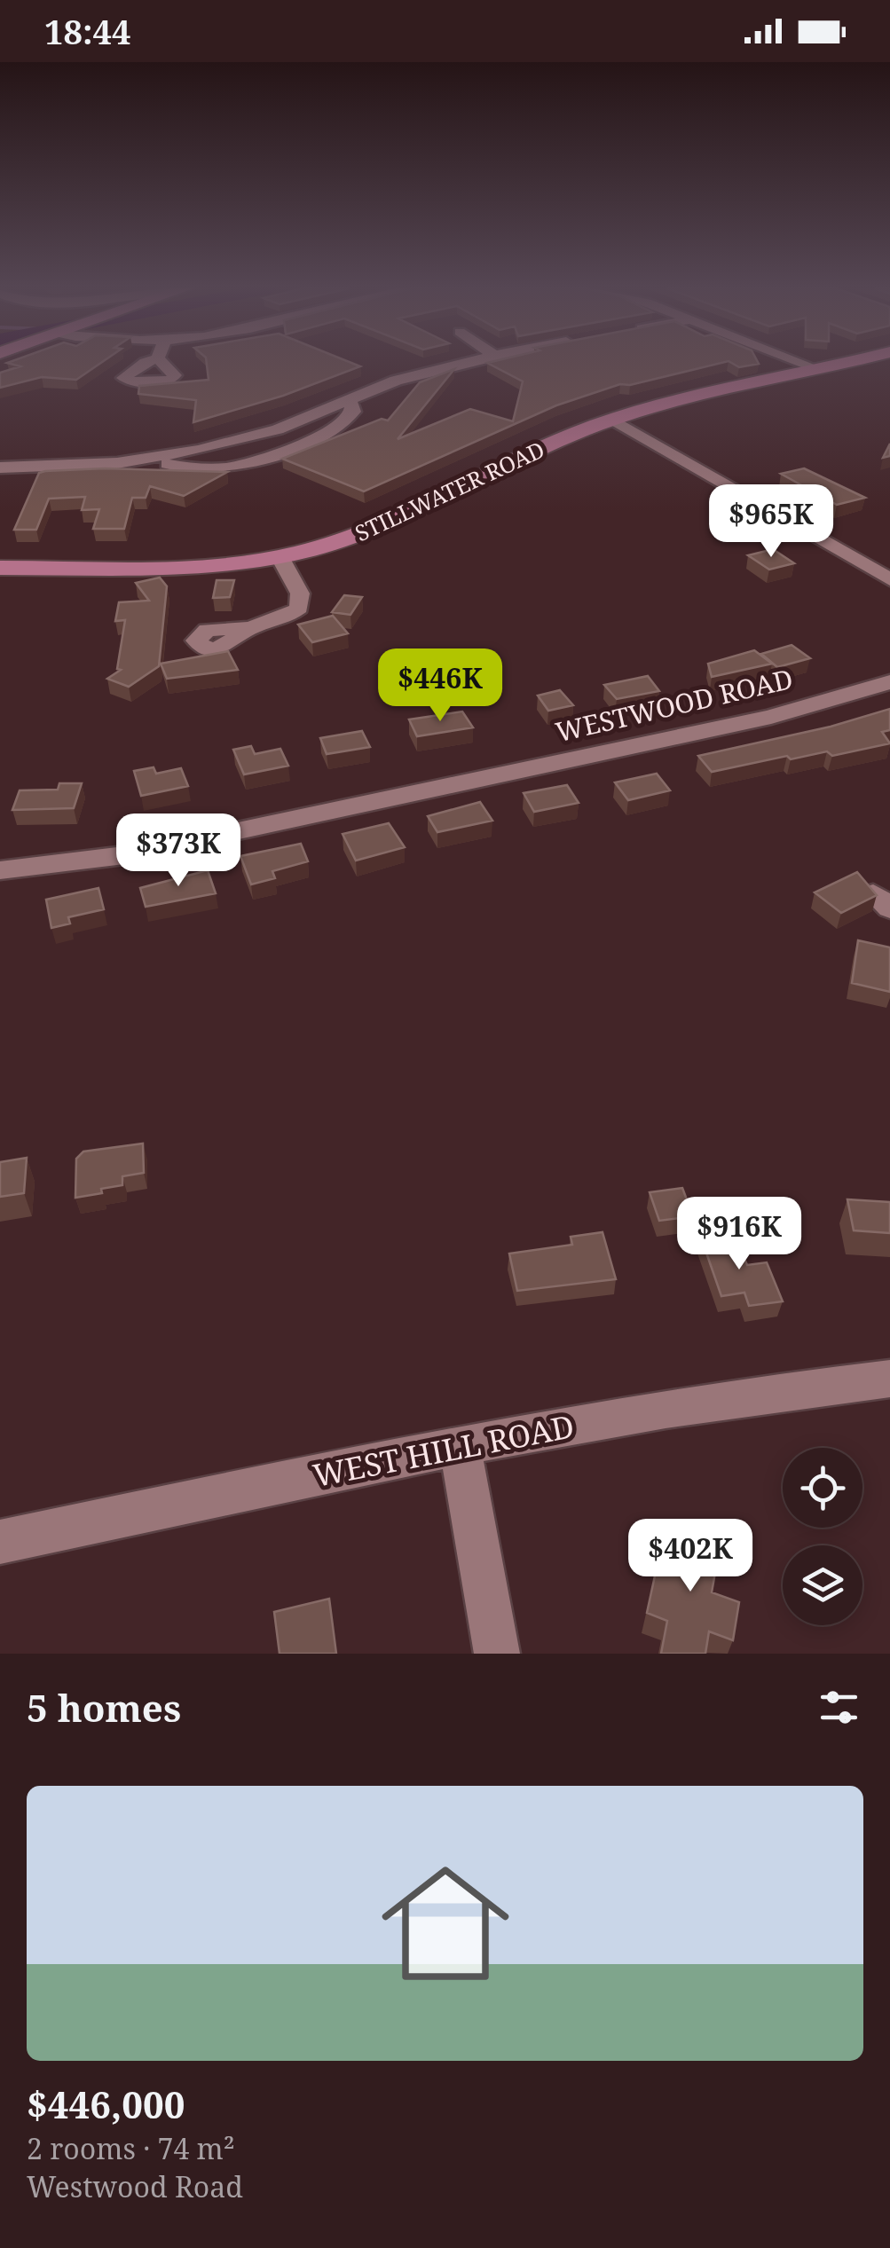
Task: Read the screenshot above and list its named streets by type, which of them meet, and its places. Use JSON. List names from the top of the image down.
{
  "streets": {
    "main road": ["STILLWATER ROAD"],
    "street": ["WESTWOOD ROAD", "WEST HILL ROAD"]
  },
  "page": {
    "status": "18:44",
    "price": [
      "$965K",
      "$446K",
      "$373K",
      "$916K",
      "$402K"
    ],
    "heading": "5 homes",
    "list": [
      {
        "name": "$446,000",
        "note": "2 rooms · 74 m² · Westwood Road"
      }
    ]
  }
}
